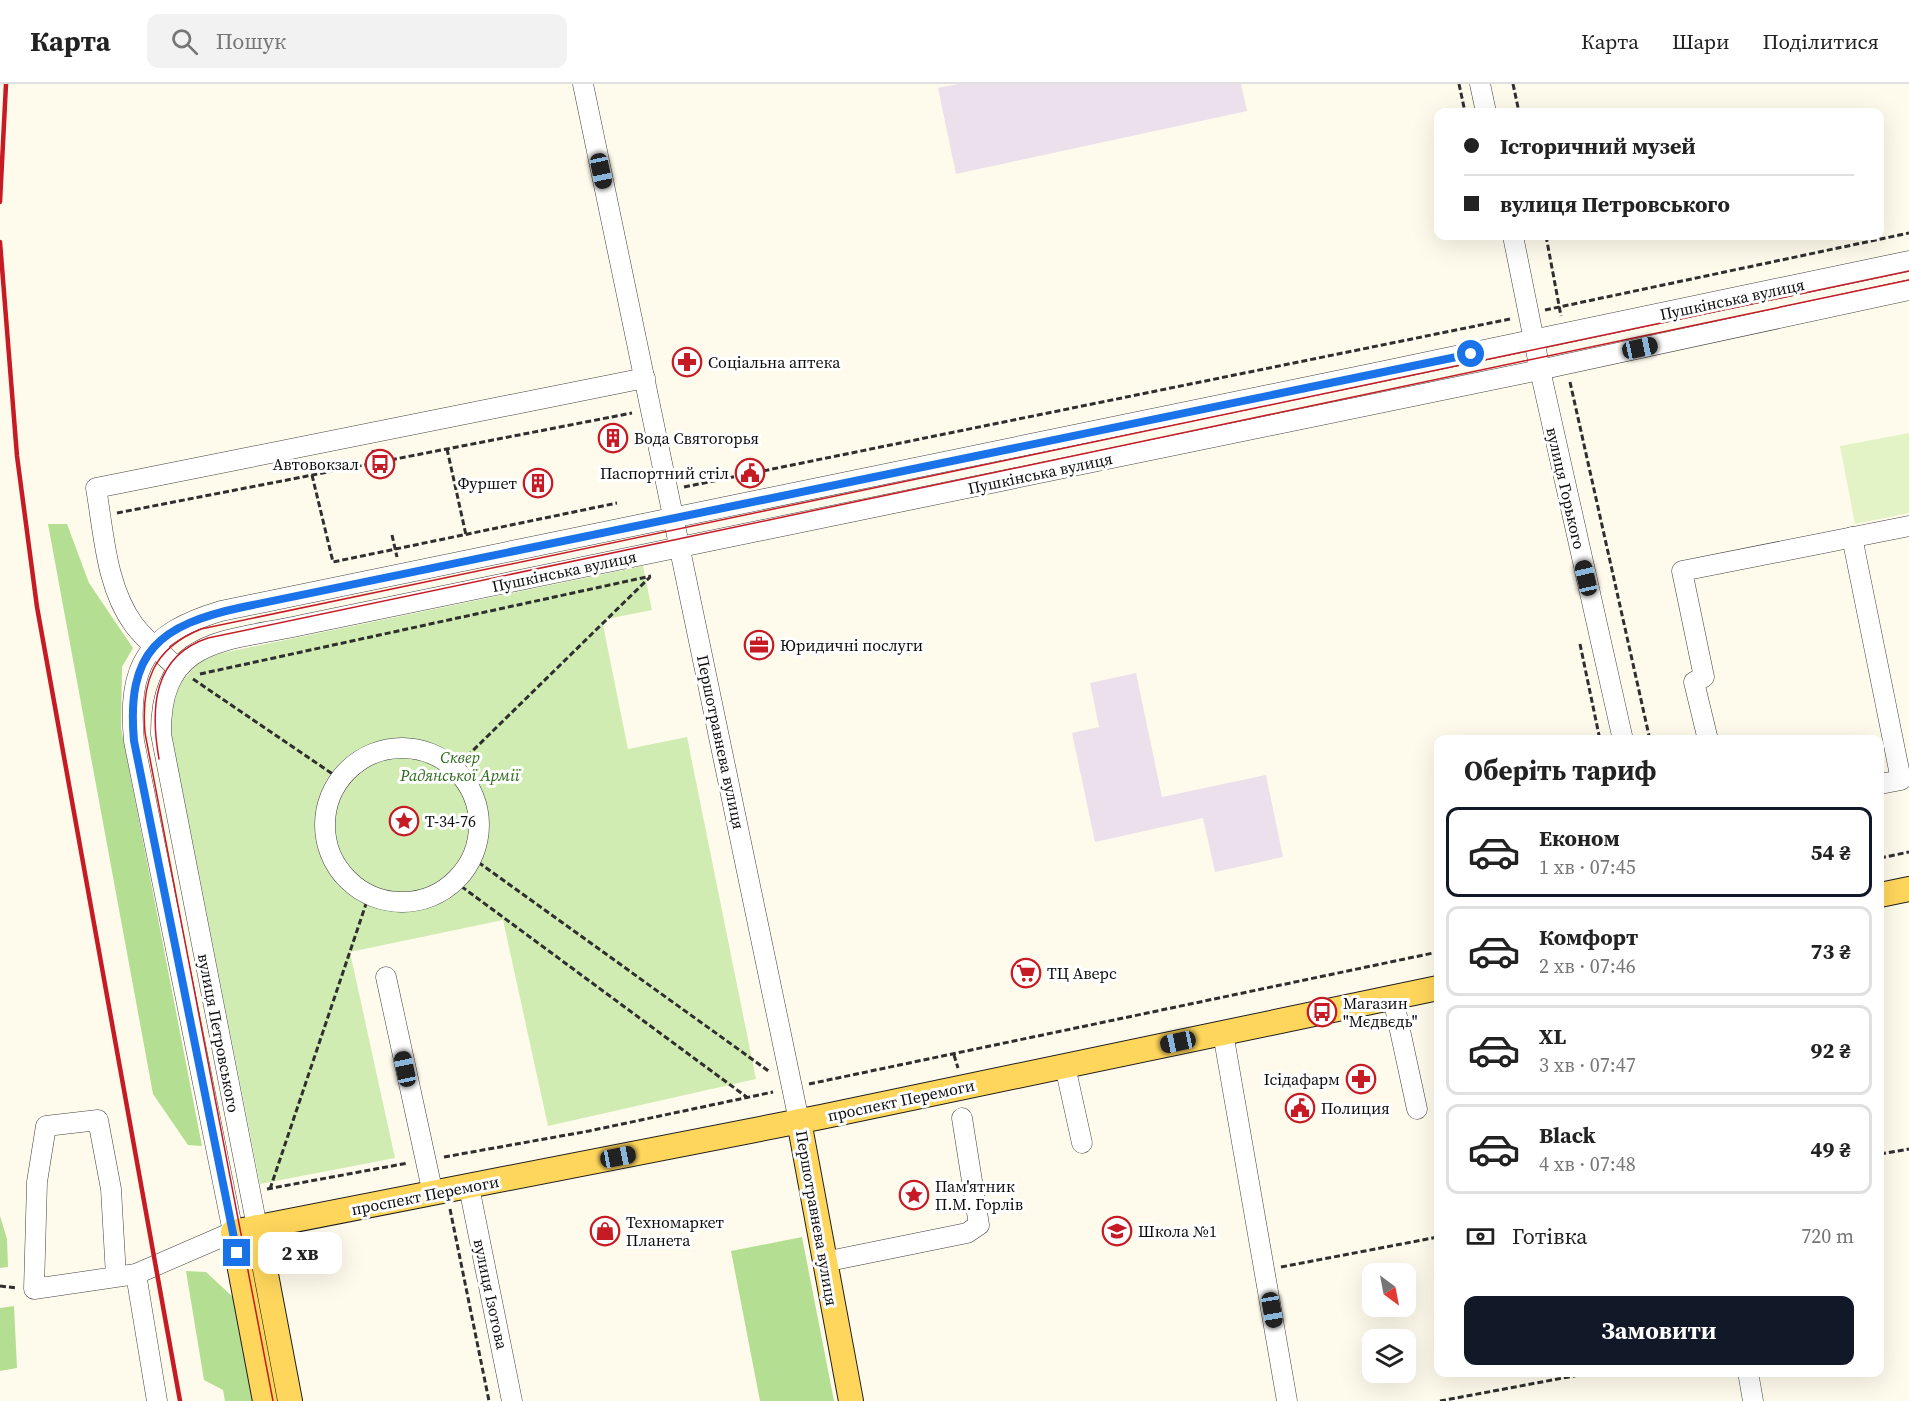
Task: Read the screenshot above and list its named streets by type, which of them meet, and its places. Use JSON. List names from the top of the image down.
{
  "streets": {
    "main road": ["Першотравнева вулиця", "вулиця Петровського", "проспект Перемоги"],
    "street": ["Пушкінська вулиця", "вулиця Горького", "вулиця Ізотова"]
  },
  "crossings": [
    ["Пушкінська вулиця", "вулиця Горького"],
    ["Пушкінська вулиця", "Першотравнева вулиця"],
    ["Пушкінська вулиця", "вулиця Петровського"],
    ["Першотравнева вулиця", "проспект Перемоги"],
    ["вулиця Петровського", "проспект Перемоги"],
    ["проспект Перемоги", "вулиця Ізотова"]
  ],
  "parks": ["Сквер Радянської Армії"],
  "places": {
    "pharmacy": ["Соціальна аптека", "Ісідафарм"],
    "building": ["Вода Святогорья", "Фуршет"],
    "bus stop": ["Автовокзал", "Магазин \"Мєдвєдь\""],
    "public building": ["Паспортний стіл", "Полиция"],
    "office": ["Юридичні послуги"],
    "place": ["Т-34-76", "Пам'ятник П.М. Горлів"],
    "supermarket": ["ТЦ Аверс"],
    "shop": ["Техномаркет Планета"],
    "school or university": ["Школа №1"]
  },
  "north": "bottom right",
  "page": {
    "header": "Карта",
    "search": "Пошук",
    "nav": ["Карта", "Шари", "Поділитися"],
    "banner": ["Історичний музей", "вулиця Петровського"],
    "heading": "Оберіть тариф",
    "list": [
      {
        "name": "Економ",
        "note": "1 хв · 07:45",
        "value": "54 ₴"
      },
      {
        "name": "Комфорт",
        "note": "2 хв · 07:46",
        "value": "73 ₴"
      },
      {
        "name": "XL",
        "note": "3 хв · 07:47",
        "value": "92 ₴"
      },
      {
        "name": "Black",
        "note": "4 хв · 07:48",
        "value": "49 ₴"
      }
    ],
    "pay": ["Готівка", "720 m"],
    "bubble": "2 хв",
    "buttons": "Замовити"
  }
}
